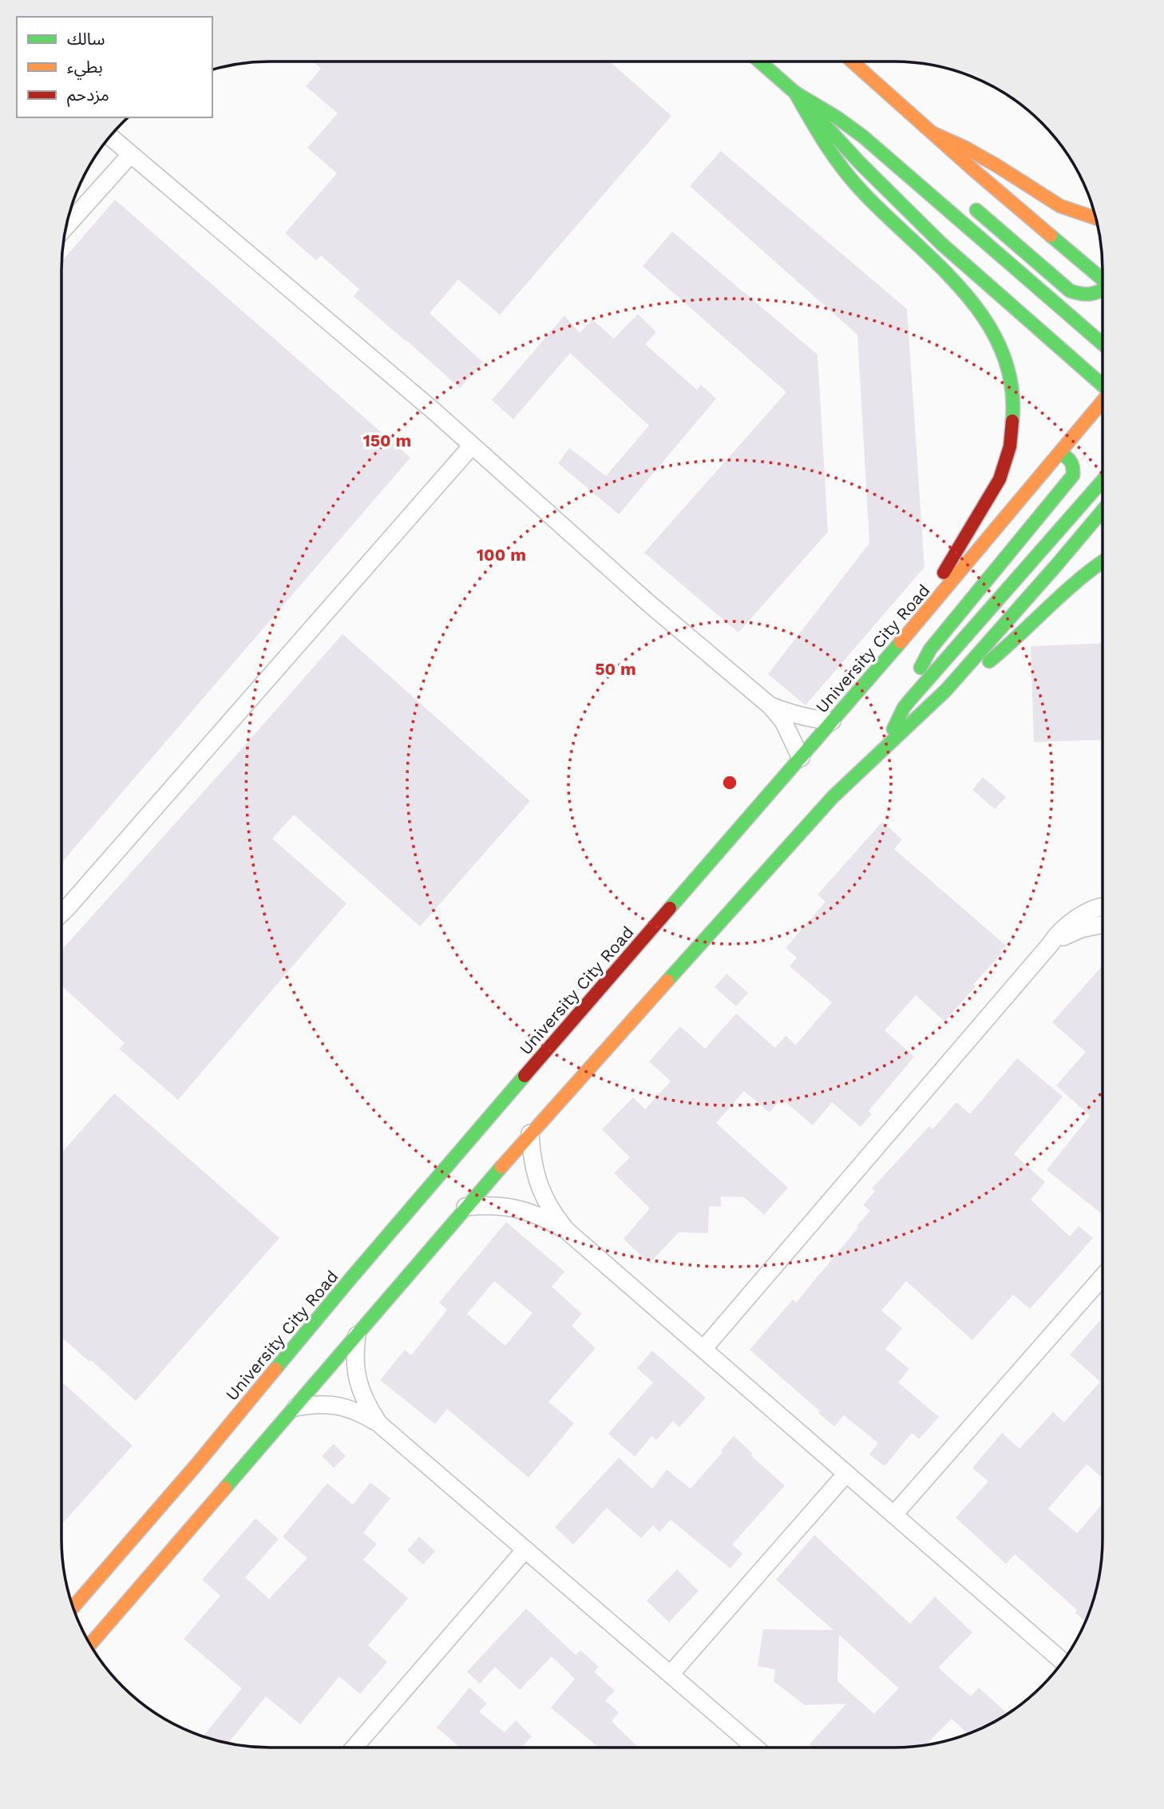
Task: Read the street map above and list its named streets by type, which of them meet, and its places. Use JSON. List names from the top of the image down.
{
  "streets": {
    "main road": ["University City Road"]
  },
  "legend": ["سالك", "بطيء", "مزدحم"],
  "rings": ["150 m", "100 m", "50 m"]
}
